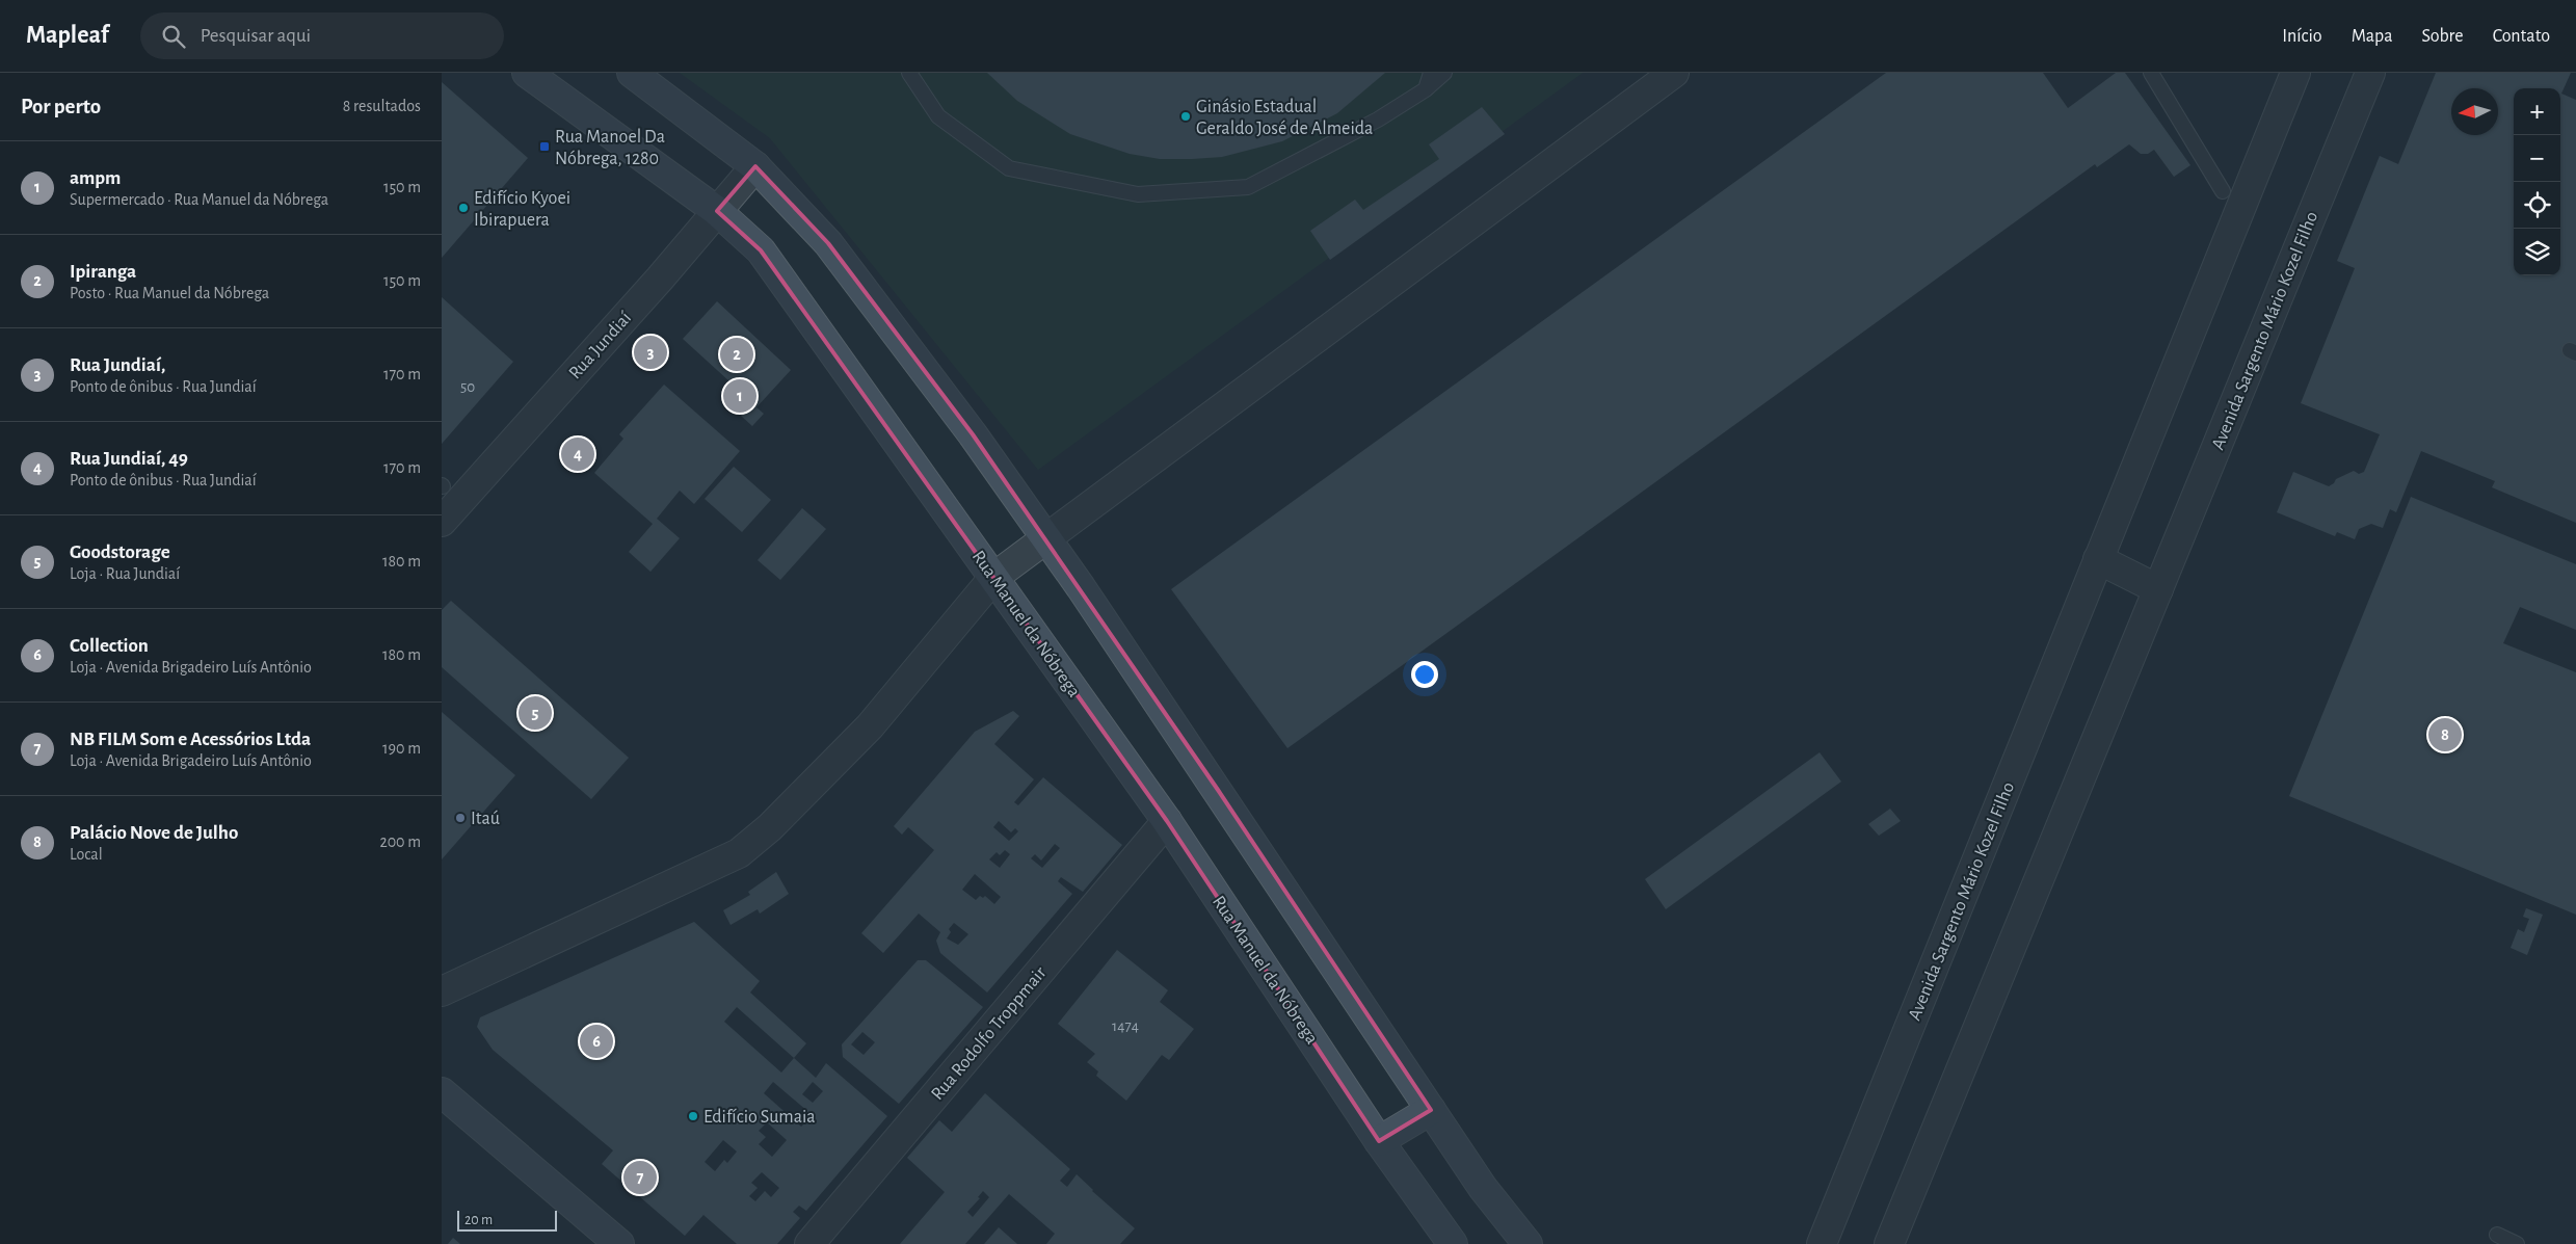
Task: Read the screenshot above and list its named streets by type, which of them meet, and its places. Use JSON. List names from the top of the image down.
{
  "streets": {
    "street": [
      "Avenida Sargento Mário Kozel Filho",
      "Rua Jundiaí",
      "Rua Manuel da Nóbrega",
      "Rua Rodolfo Troppmair"
    ]
  },
  "crossings": [
    ["Rua Jundiaí", "Rua Manuel da Nóbrega"],
    ["Rua Manuel da Nóbrega", "Rua Rodolfo Troppmair"]
  ],
  "places": {
    "other": [
      "Ginásio Estadual Geraldo José de Almeida",
      "Edifício Kyoei Ibirapuera",
      "Itaú",
      "Edifício Sumaia"
    ],
    "transit": ["Rua Manoel Da Nóbrega, 1280"]
  },
  "house_numbers": ["50", "1474"],
  "scale_bar": "20 m",
  "north": "left",
  "page": {
    "header": "Mapleaf",
    "search": "Pesquisar aqui",
    "nav": [
      "Início",
      "Mapa",
      "Sobre",
      "Contato"
    ],
    "heading": ["Por perto", "8 resultados"],
    "map_buttons": ["+", "−"],
    "list": [
      {
        "mark": "1",
        "name": "ampm",
        "note": "Supermercado · Rua Manuel da Nóbrega",
        "value": "150 m"
      },
      {
        "mark": "2",
        "name": "Ipiranga",
        "note": "Posto · Rua Manuel da Nóbrega",
        "value": "150 m"
      },
      {
        "mark": "3",
        "name": "Rua Jundiaí,",
        "note": "Ponto de ônibus · Rua Jundiaí",
        "value": "170 m"
      },
      {
        "mark": "4",
        "name": "Rua Jundiaí, 49",
        "note": "Ponto de ônibus · Rua Jundiaí",
        "value": "170 m"
      },
      {
        "mark": "5",
        "name": "Goodstorage",
        "note": "Loja · Rua Jundiaí",
        "value": "180 m"
      },
      {
        "mark": "6",
        "name": "Collection",
        "note": "Loja · Avenida Brigadeiro Luís Antônio",
        "value": "180 m"
      },
      {
        "mark": "7",
        "name": "NB FILM Som e Acessórios Ltda",
        "note": "Loja · Avenida Brigadeiro Luís Antônio",
        "value": "190 m"
      },
      {
        "mark": "8",
        "name": "Palácio Nove de Julho",
        "note": "Local",
        "value": "200 m"
      }
    ],
    "pins": [
      "3",
      "2",
      "1",
      "4",
      "5",
      "8",
      "6",
      "7"
    ],
    "scale": "20 m"
  }
}
